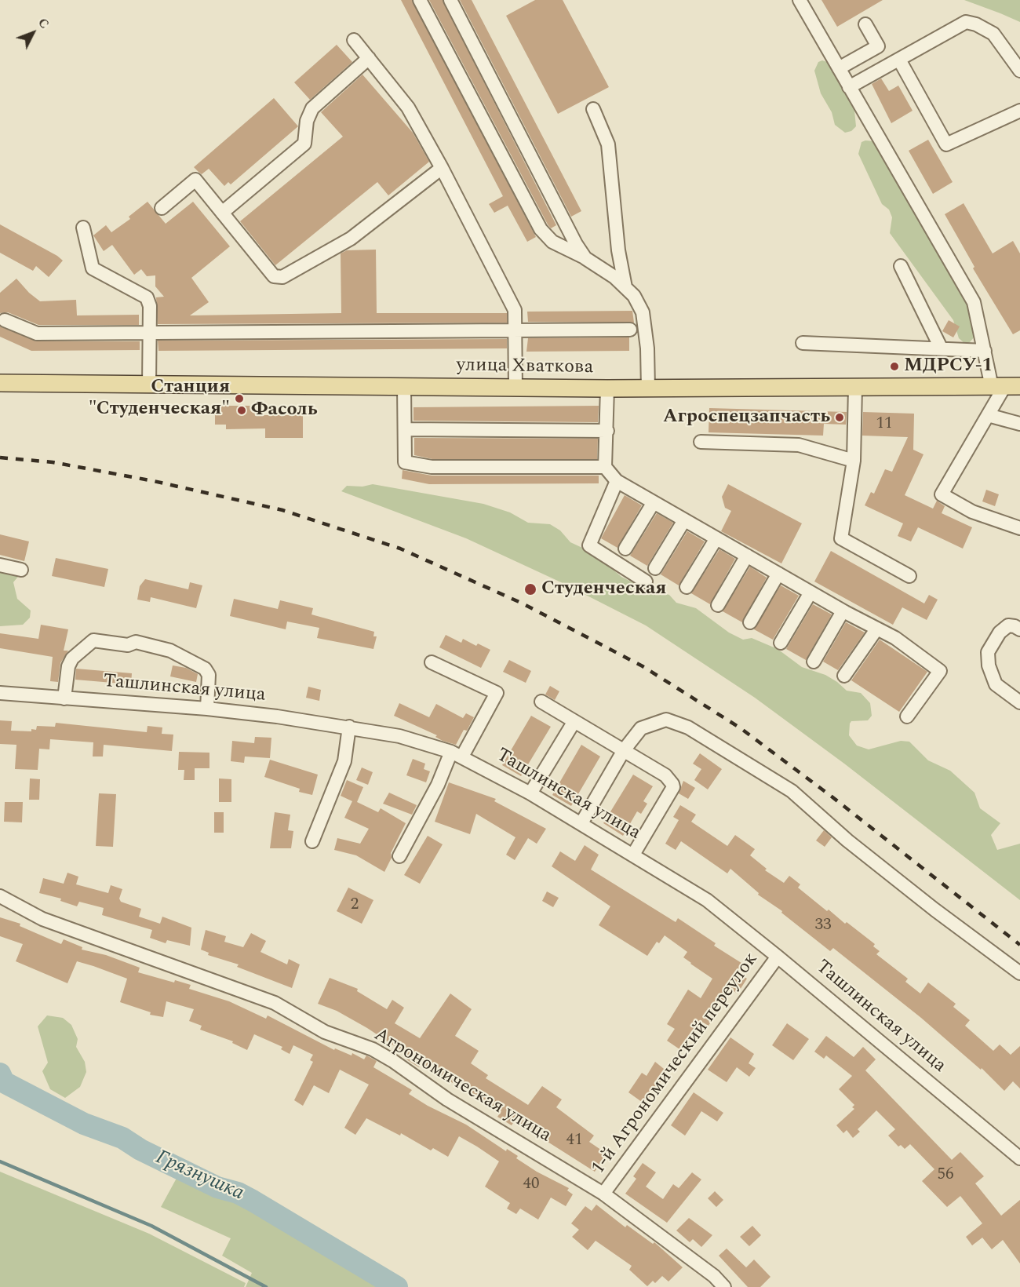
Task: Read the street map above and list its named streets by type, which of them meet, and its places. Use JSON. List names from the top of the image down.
{
  "streets": {
    "main road": ["улица Хваткова"],
    "street": ["Ташлинская улица", "1-й Агрономический переулок", "Агрономическая улица"]
  },
  "crossings": [
    ["Ташлинская улица", "1-й Агрономический переулок"],
    ["1-й Агрономический переулок", "Агрономическая улица"]
  ],
  "water": ["Грязнушка"],
  "places": [
    "МДРСУ-1",
    "Станция \"Студенческая\"",
    "Фасоль",
    "Агроспецзапчасть",
    "Студенческая"
  ],
  "house_numbers": [
    "11",
    "2",
    "33",
    "41",
    "56",
    "40"
  ],
  "north": "top right"
}
